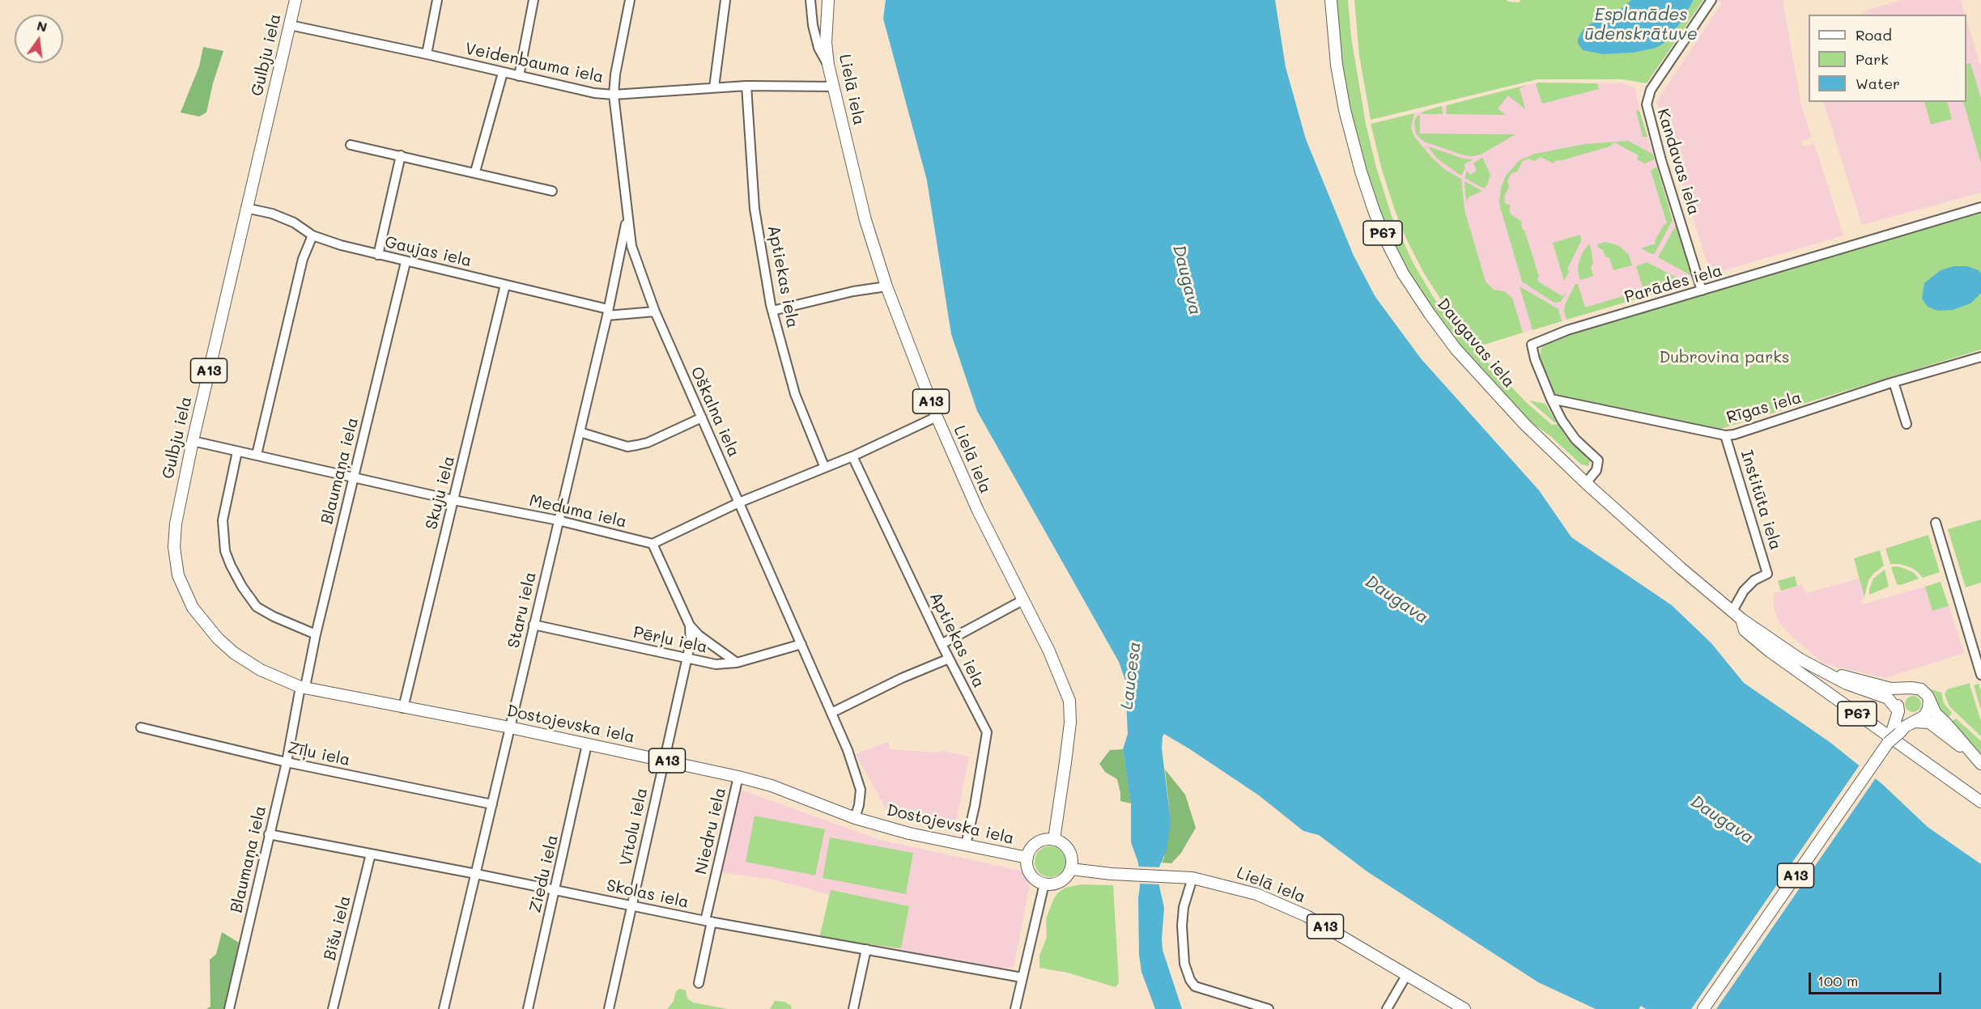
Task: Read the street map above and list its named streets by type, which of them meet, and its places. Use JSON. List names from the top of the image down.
{
  "streets": {
    "main road": [
      "Gulbju iela",
      "Lielā iela",
      "P67",
      "Daugavas iela",
      "A13",
      "Dostojevska iela"
    ],
    "street": [
      "Veidenbauma iela",
      "Kandavas iela",
      "Gaujas iela",
      "Aptiekas iela",
      "Parādes iela",
      "Rīgas iela",
      "Oškalna iela",
      "Blaumaņa iela",
      "Skuju iela",
      "Institūta iela",
      "Meduma iela",
      "Staru iela",
      "Pērļu iela",
      "Zīļu iela",
      "Vītolu iela",
      "Niedru iela",
      "Ziedu iela",
      "Skolas iela",
      "Bišu iela"
    ]
  },
  "crossings": [
    ["Gulbju iela", "Veidenbauma iela"],
    ["Gulbju iela", "Gaujas iela"],
    ["Gulbju iela", "Blaumaņa iela"],
    ["Gulbju iela", "Meduma iela"],
    ["Gulbju iela", "Dostojevska iela"],
    ["Veidenbauma iela", "Lielā iela"],
    ["Veidenbauma iela", "Aptiekas iela"],
    ["Veidenbauma iela", "Oškalna iela"],
    ["Lielā iela", "Dostojevska iela"],
    ["Kandavas iela", "Parādes iela"],
    ["Gaujas iela", "Oškalna iela"],
    ["Gaujas iela", "Blaumaņa iela"],
    ["Gaujas iela", "Skuju iela"],
    ["Gaujas iela", "Staru iela"],
    ["Aptiekas iela", "Dostojevska iela"],
    ["Parādes iela", "Daugavas iela"],
    ["Parādes iela", "Rīgas iela"],
    ["Daugavas iela", "A13"],
    ["Daugavas iela", "Institūta iela"],
    ["Rīgas iela", "Institūta iela"],
    ["Oškalna iela", "Staru iela"],
    ["Oškalna iela", "Pērļu iela"],
    ["Oškalna iela", "Dostojevska iela"],
    ["Blaumaņa iela", "Meduma iela"],
    ["Blaumaņa iela", "Dostojevska iela"],
    ["Blaumaņa iela", "Zīļu iela"],
    ["Blaumaņa iela", "Skolas iela"],
    ["Skuju iela", "Meduma iela"],
    ["Skuju iela", "Dostojevska iela"],
    ["Meduma iela", "Staru iela"],
    ["Meduma iela", "Vītolu iela"],
    ["Staru iela", "Pērļu iela"],
    ["Staru iela", "Dostojevska iela"],
    ["Staru iela", "Zīļu iela"],
    ["Staru iela", "Skolas iela"],
    ["Pērļu iela", "Vītolu iela"],
    ["Dostojevska iela", "Vītolu iela"],
    ["Dostojevska iela", "Niedru iela"],
    ["Dostojevska iela", "Ziedu iela"],
    ["Vītolu iela", "Skolas iela"],
    ["Niedru iela", "Skolas iela"],
    ["Ziedu iela", "Skolas iela"],
    ["Skolas iela", "Bišu iela"]
  ],
  "water": ["Esplanādes ūdenskrātuve", "Daugava", "Laucesa"],
  "parks": ["Dubrovina parks"],
  "legend": ["Road", "Park", "Water"],
  "scale_bar": "100 m",
  "north": "top"
}
